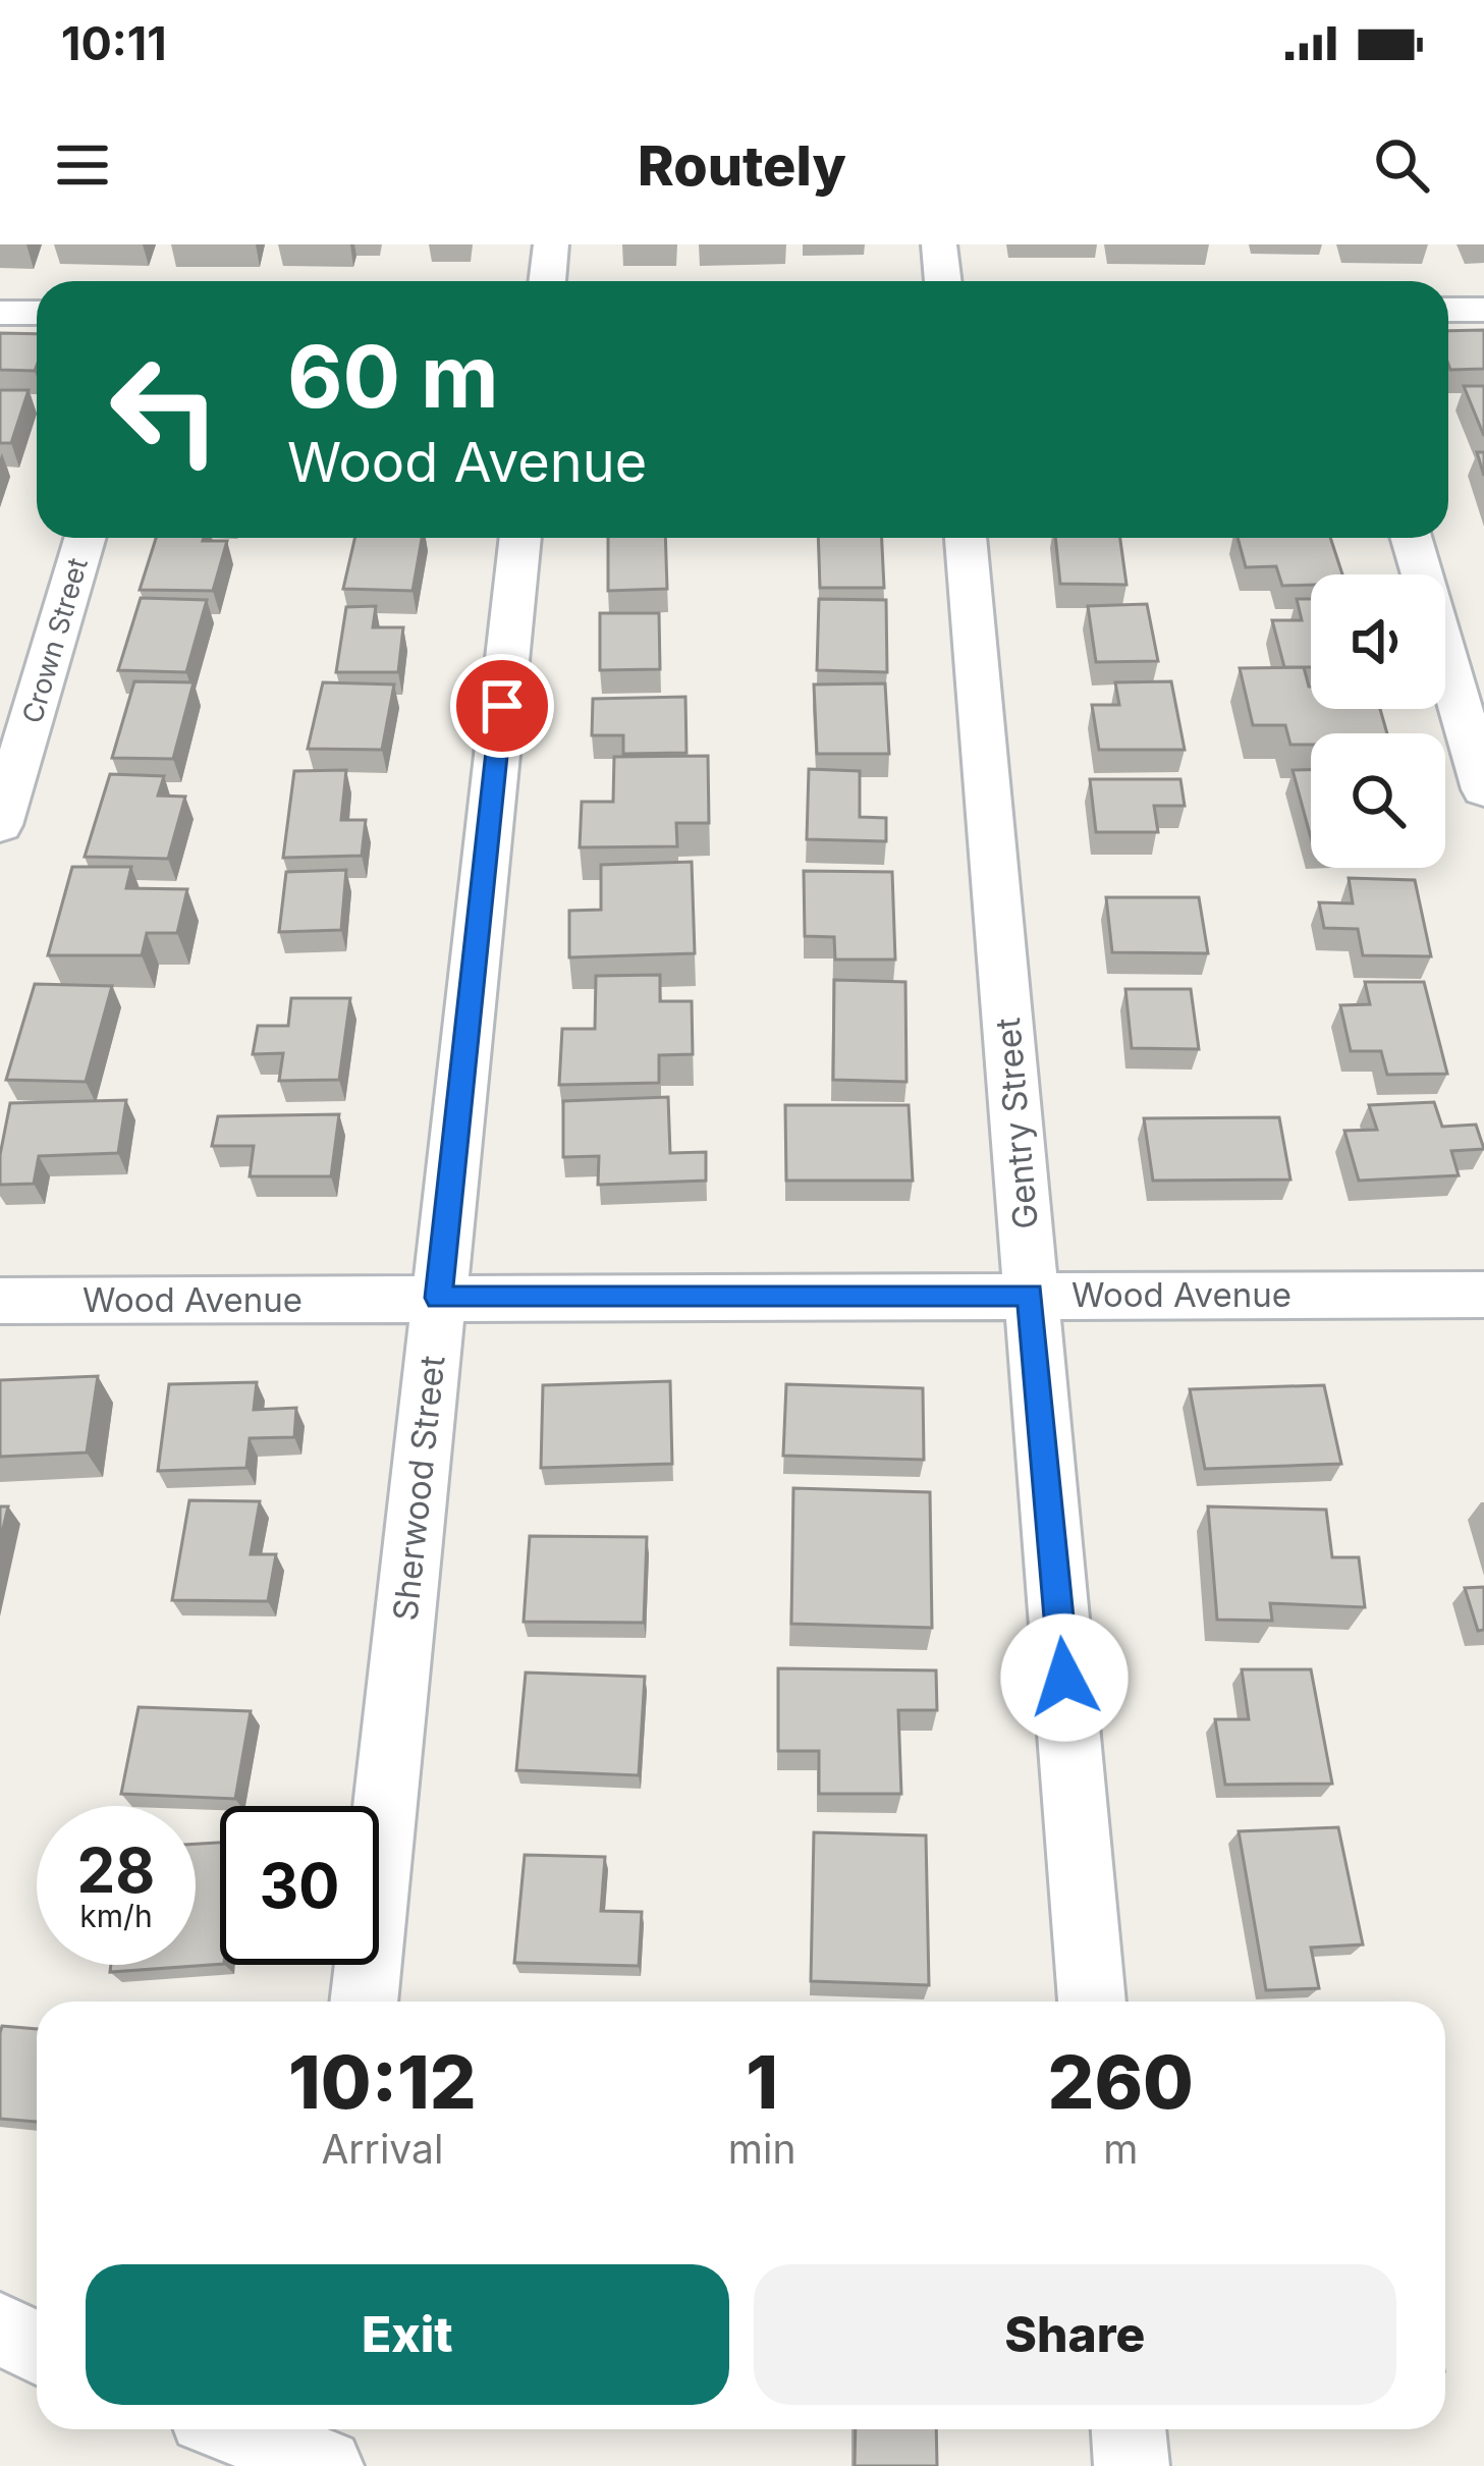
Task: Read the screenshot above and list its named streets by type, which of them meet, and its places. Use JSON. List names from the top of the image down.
{
  "streets": {
    "street": [
      "Crown Street",
      "Gentry Street",
      "Wood Avenue",
      "Sherwood Street"
    ]
  },
  "crossings": [
    ["Gentry Street", "Wood Avenue"],
    ["Wood Avenue", "Sherwood Street"]
  ],
  "page": {
    "status": "10:11",
    "header": "Routely",
    "turn": ["60 m", "Wood Avenue"],
    "speed": "28 km/h",
    "limit": "30",
    "eta": [
      "10:12",
      "Arrival",
      "1",
      "min",
      "260",
      "m"
    ],
    "buttons": ["Exit", "Share"]
  }
}
